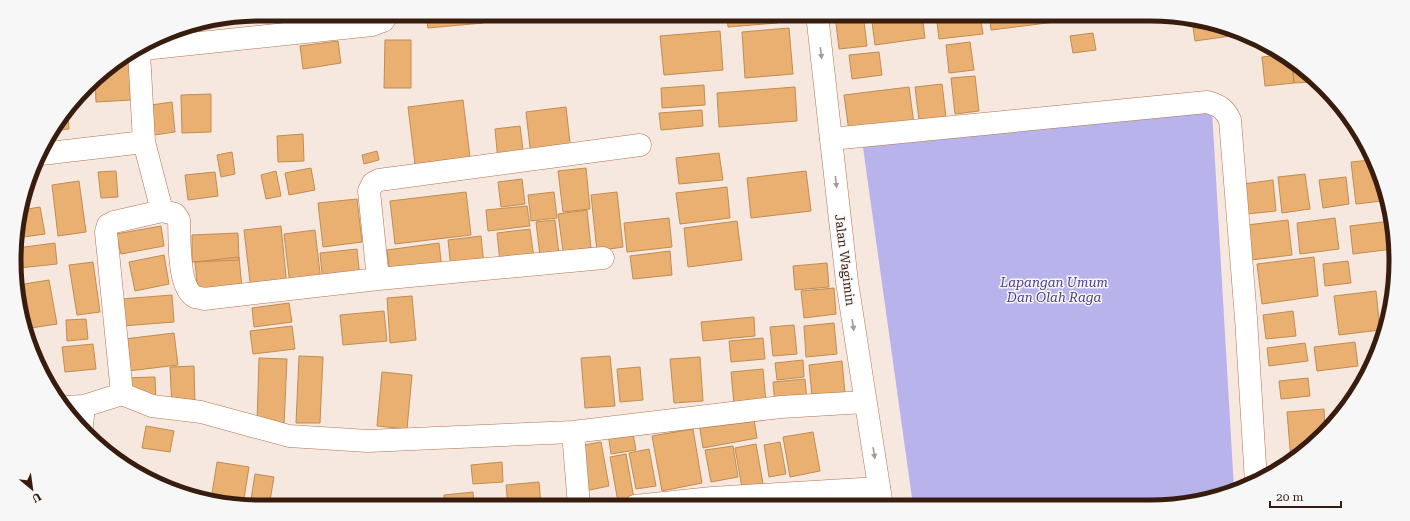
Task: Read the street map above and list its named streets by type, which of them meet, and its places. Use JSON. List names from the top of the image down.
{
  "streets": {
    "street": ["Jalan Wagimin"]
  },
  "one_way": ["Jalan Wagimin"],
  "parks": ["Lapangan Umum Dan Olah Raga"],
  "scale_bar": "20 m",
  "north": "bottom right"
}
